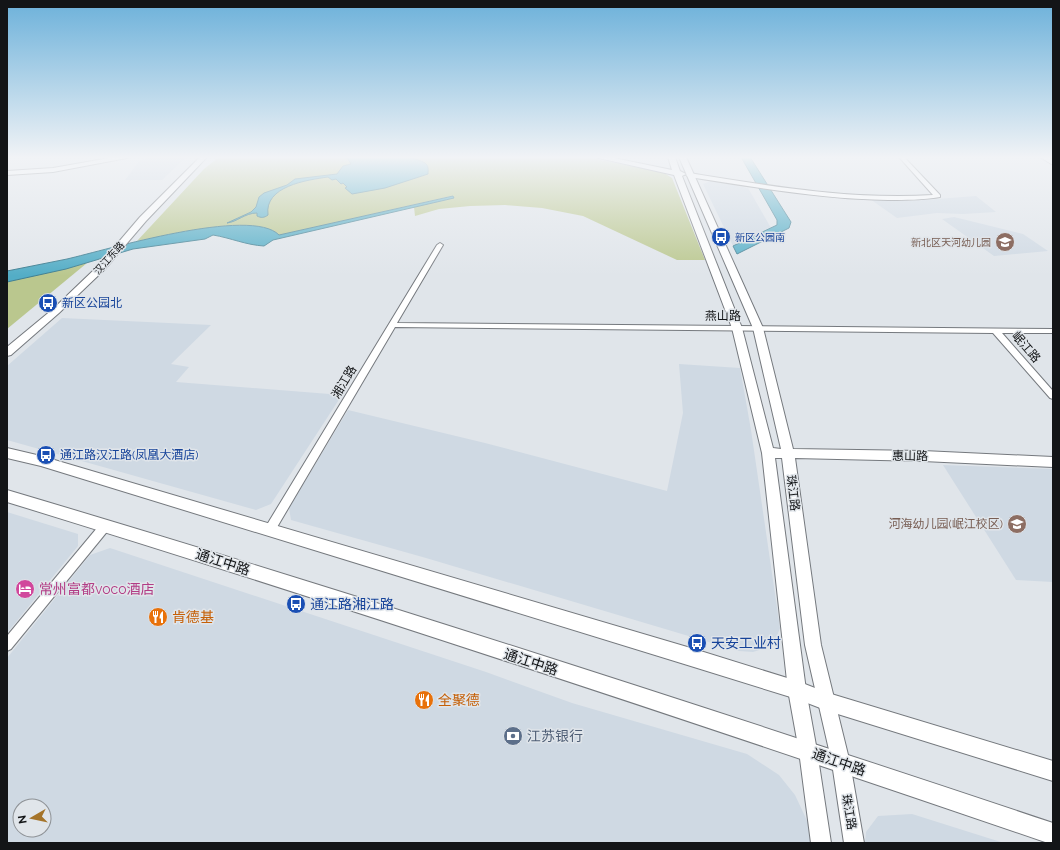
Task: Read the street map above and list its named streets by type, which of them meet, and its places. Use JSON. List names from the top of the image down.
{
  "streets": {
    "main road": ["通江中路"],
    "street": [
      "汉江东路",
      "燕山路",
      "岷江路",
      "湘江路",
      "惠山路",
      "珠江路"
    ]
  },
  "crossings": [
    ["燕山路", "岷江路"],
    ["燕山路", "湘江路"],
    ["燕山路", "珠江路"],
    ["惠山路", "珠江路"],
    ["珠江路", "通江中路"]
  ],
  "places": {
    "bus stop": [
      "新区公园南",
      "新区公园北",
      "通江路汉江路(凤凰大酒店)",
      "通江路湘江路",
      "天安工业村"
    ],
    "school or university": ["新北区天河幼儿园", "河海幼儿园(岷江校区)"],
    "hotel": ["常州富都voco酒店"],
    "restaurant": ["肯德基", "全聚德"],
    "bank": ["江苏银行"]
  },
  "north": "left"
}
